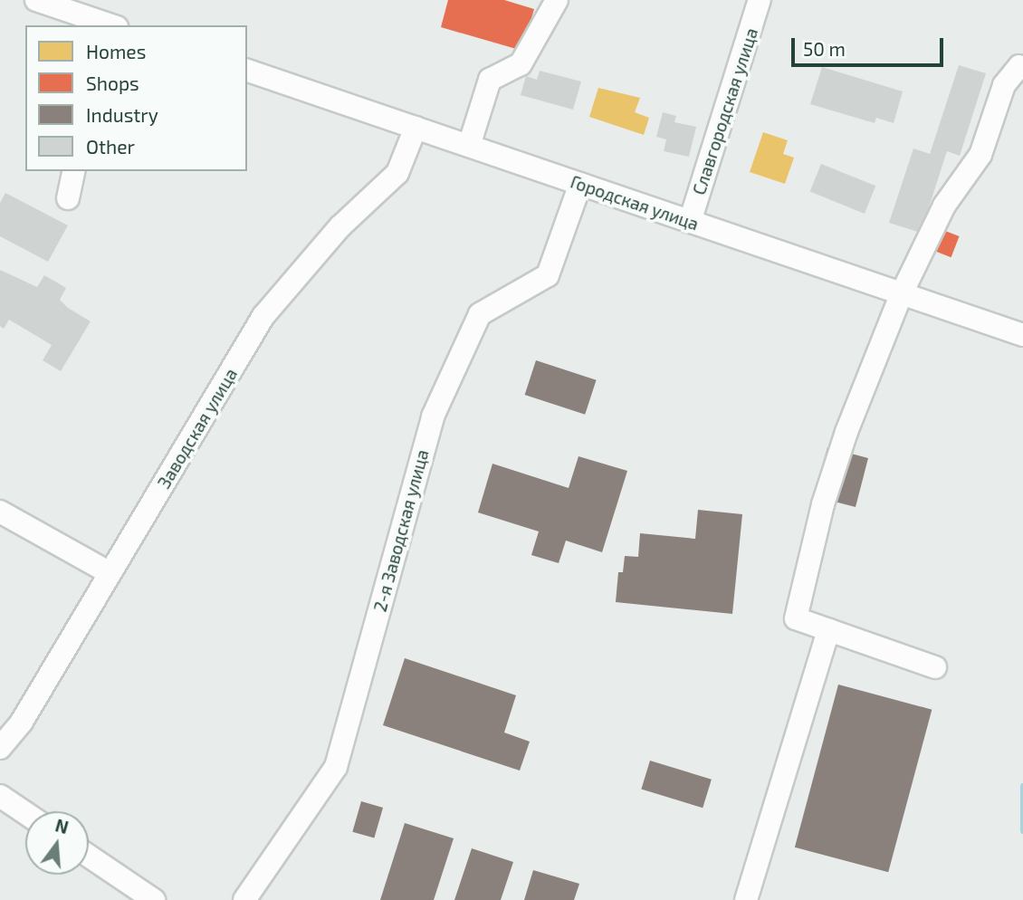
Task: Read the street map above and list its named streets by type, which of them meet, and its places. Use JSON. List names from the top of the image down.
{
  "streets": {
    "street": [
      "Славгородская улица",
      "Городская улица",
      "Заводская улица",
      "2-я Заводская улица"
    ]
  },
  "crossings": [
    ["Славгородская улица", "Городская улица"],
    ["Городская улица", "Заводская улица"],
    ["Городская улица", "2-я Заводская улица"]
  ],
  "legend": [
    "Homes",
    "Shops",
    "Industry",
    "Other"
  ],
  "scale_bar": "50 m",
  "north": "top"
}
